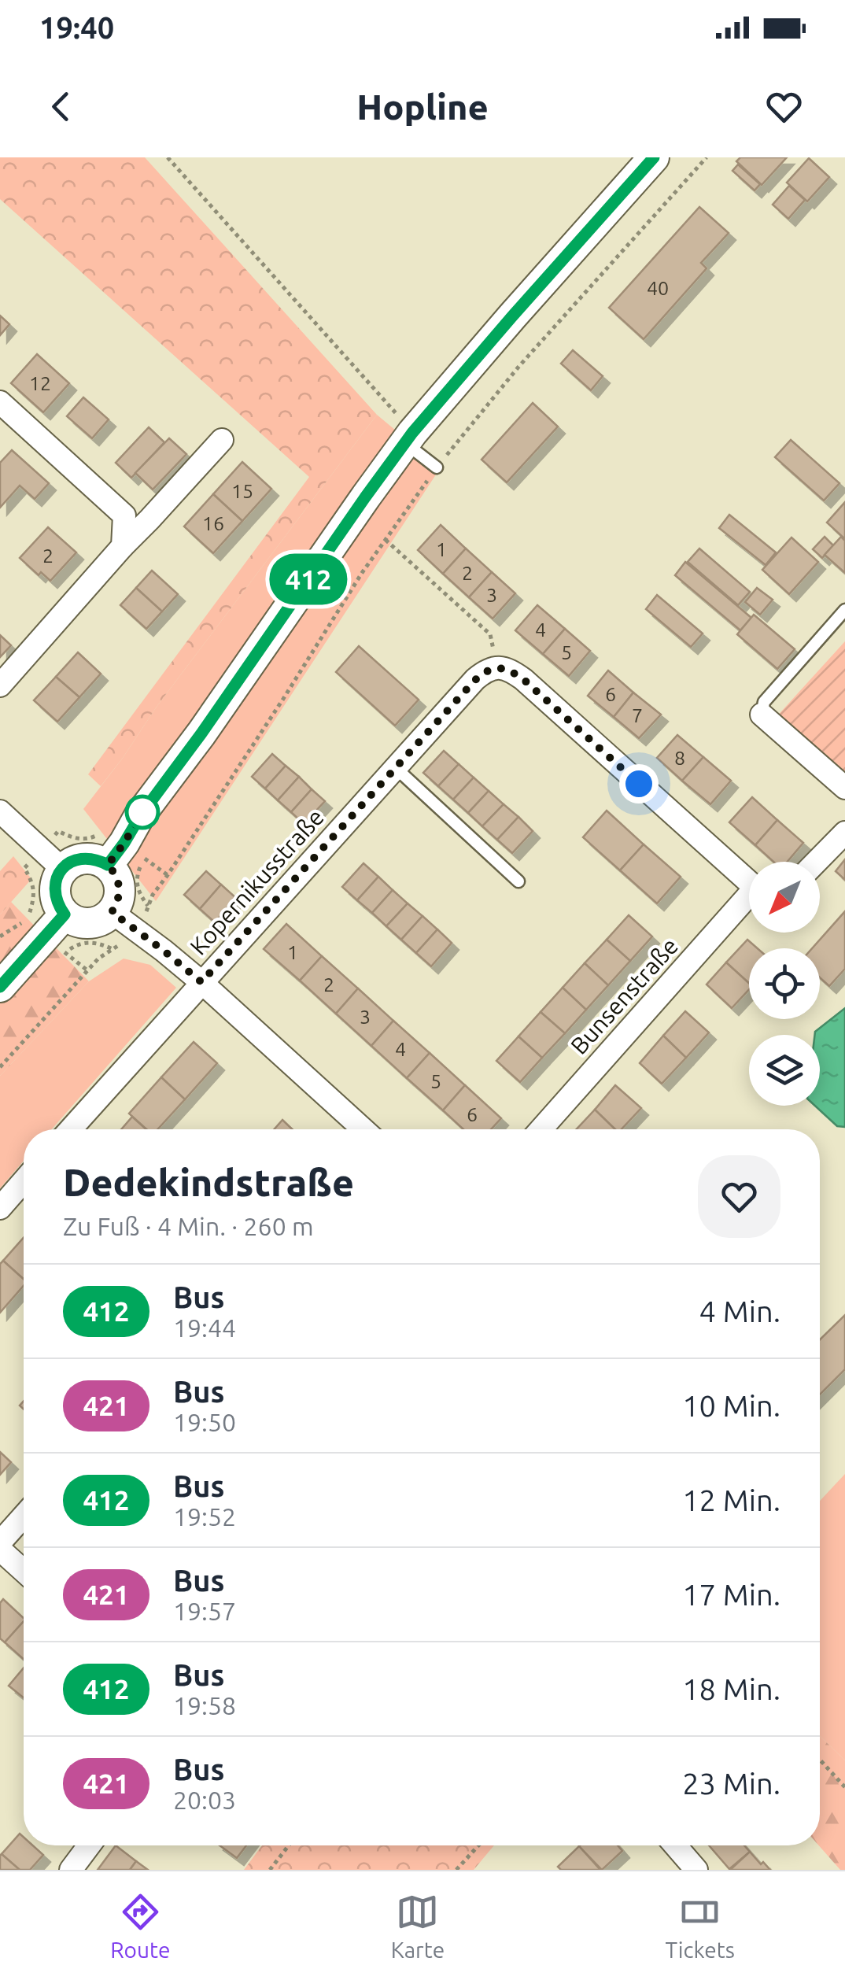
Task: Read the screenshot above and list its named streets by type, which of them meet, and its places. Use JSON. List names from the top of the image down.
{
  "streets": {
    "street": ["Kopernikusstraße", "Bunsenstraße"]
  },
  "crossings": [
    ["Kopernikusstraße", "Bunsenstraße"]
  ],
  "lines": ["bus line 412"],
  "house_numbers": [
    "40",
    "12",
    "15",
    "16",
    "1",
    "2",
    "2",
    "3",
    "4",
    "5",
    "6",
    "7",
    "8",
    "1",
    "2",
    "3",
    "4",
    "5",
    "6"
  ],
  "north": "bottom left",
  "page": {
    "status": "19:40",
    "header": "Hopline",
    "on_map": "412",
    "heading": ["Dedekindstraße", "Zu Fuß · 4 Min. · 260 m"],
    "list": [
      {
        "mark": "412",
        "name": "Bus",
        "note": "19:44",
        "value": "4 Min."
      },
      {
        "mark": "421",
        "name": "Bus",
        "note": "19:50",
        "value": "10 Min."
      },
      {
        "mark": "412",
        "name": "Bus",
        "note": "19:52",
        "value": "12 Min."
      },
      {
        "mark": "421",
        "name": "Bus",
        "note": "19:57",
        "value": "17 Min."
      },
      {
        "mark": "412",
        "name": "Bus",
        "note": "19:58",
        "value": "18 Min."
      },
      {
        "mark": "421",
        "name": "Bus",
        "note": "20:03",
        "value": "23 Min."
      }
    ],
    "tabs": ["Route", "Karte", "Tickets"]
  }
}
